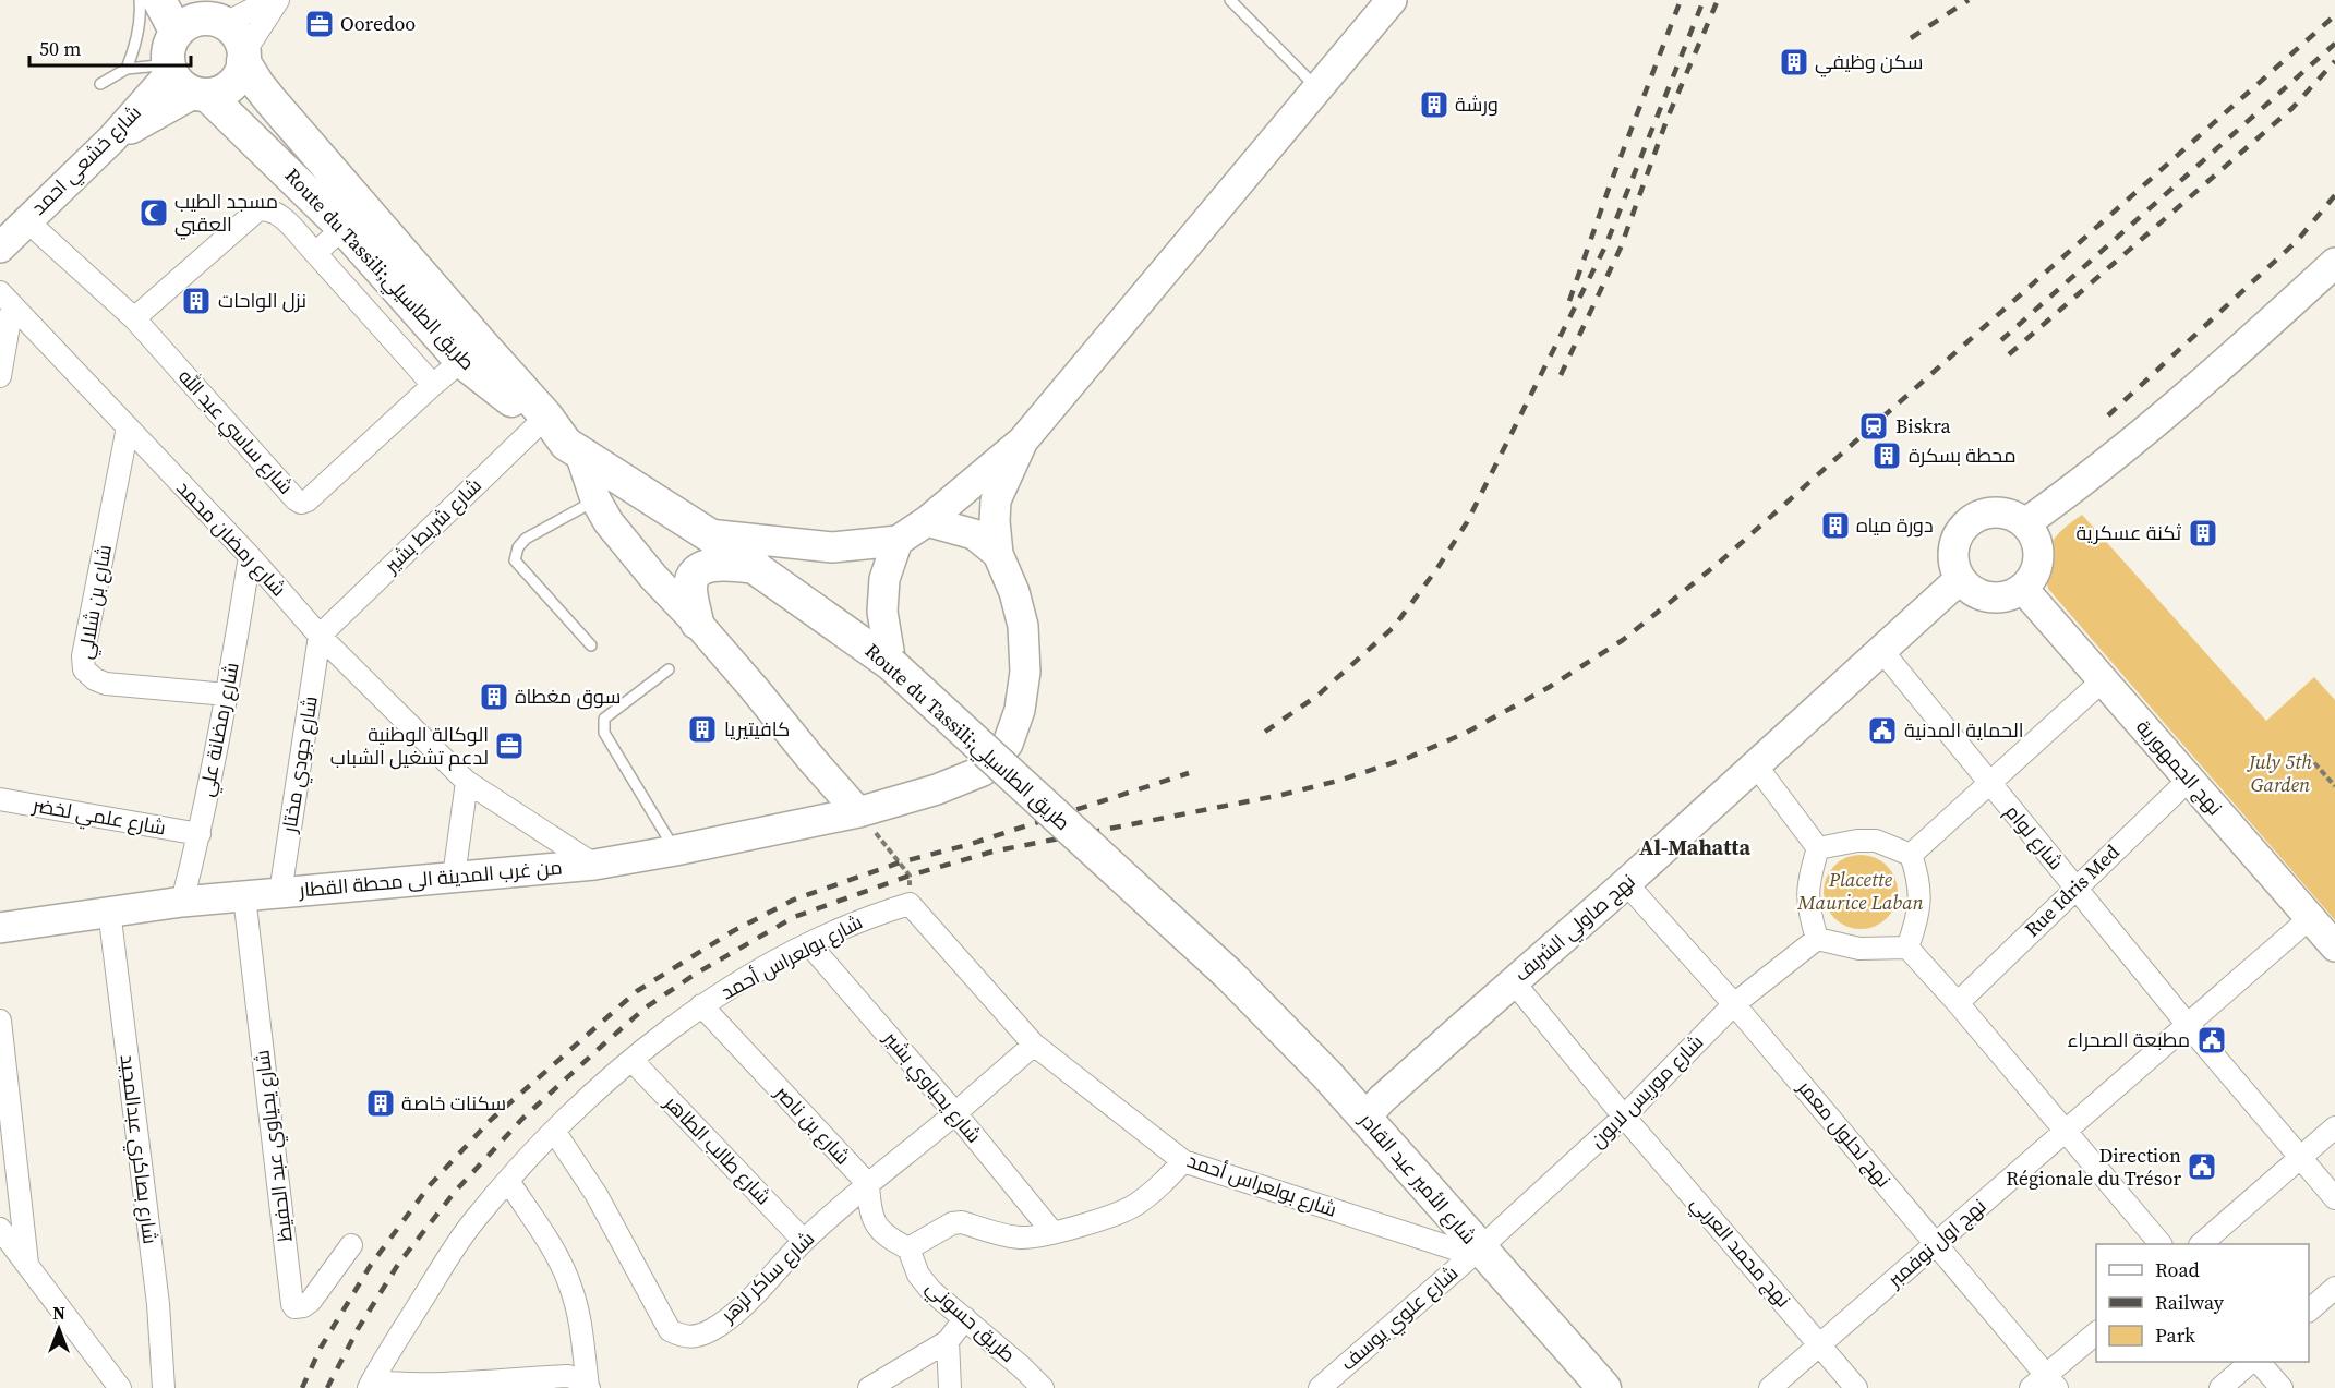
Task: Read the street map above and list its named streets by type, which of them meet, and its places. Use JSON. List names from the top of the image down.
{
  "streets": {
    "main road": ["Route du Tassili;طريق الطاسيلي", "شارع الأمير عبد القادر"],
    "street": [
      "شارع خشعي احمد",
      "شارع ساسي عبد الله",
      "شارع شريط بشير",
      "شارع رمضان محمد",
      "شارع بن شلالي",
      "شارع رمضانة علي",
      "شارع جودي مختار",
      "نهج الجمهورية",
      "شارع علمي لخضر",
      "شارع لوام",
      "من غرب المدينة الى محطة القطار",
      "Rue Idris Med",
      "نهج صاولي الشربف",
      "شارع بولعراس أحمد",
      "شارع يحياوي بشير",
      "شارع موريس لابون",
      "شارع بن ناصر",
      "نهج لحلول معمر",
      "شارع يحياوي عبد الحفيظ",
      "شارع بصاكري عبدالمجيد",
      "شارع طالب الطاهر",
      "نهج اول نوفمبر",
      "نهج محمد العربي",
      "شارع ساكر لزهر",
      "شارع علوي يوسف",
      "طريق حسوني"
    ]
  },
  "crossings": [
    ["شارع خشعي احمد", "Route du Tassili;طريق الطاسيلي"],
    ["شارع خشعي احمد", "شارع ساسي عبد الله"],
    ["Route du Tassili;طريق الطاسيلي", "شارع ساسي عبد الله"],
    ["Route du Tassili;طريق الطاسيلي", "شارع شريط بشير"],
    ["Route du Tassili;طريق الطاسيلي", "شارع الأمير عبد القادر"],
    ["شارع شريط بشير", "شارع رمضان محمد"],
    ["شارع شريط بشير", "شارع جودي مختار"],
    ["شارع رمضان محمد", "شارع بن شلالي"],
    ["شارع رمضان محمد", "شارع رمضانة علي"],
    ["شارع رمضان محمد", "شارع جودي مختار"],
    ["شارع رمضان محمد", "من غرب المدينة الى محطة القطار"],
    ["شارع بن شلالي", "شارع رمضانة علي"],
    ["شارع رمضانة علي", "شارع علمي لخضر"],
    ["شارع رمضانة علي", "من غرب المدينة الى محطة القطار"],
    ["شارع جودي مختار", "من غرب المدينة الى محطة القطار"],
    ["نهج الجمهورية", "Rue Idris Med"],
    ["نهج الجمهورية", "نهج صاولي الشربف"],
    ["نهج الجمهورية", "نهج اول نوفمبر"],
    ["شارع لوام", "Rue Idris Med"],
    ["شارع لوام", "نهج صاولي الشربف"],
    ["شارع لوام", "نهج اول نوفمبر"],
    ["من غرب المدينة الى محطة القطار", "شارع يحياوي عبد الحفيظ"],
    ["من غرب المدينة الى محطة القطار", "شارع بصاكري عبدالمجيد"],
    ["نهج صاولي الشربف", "نهج لحلول معمر"],
    ["نهج صاولي الشربف", "شارع الأمير عبد القادر"],
    ["نهج صاولي الشربف", "نهج محمد العربي"],
    ["شارع بولعراس أحمد", "شارع يحياوي بشير"],
    ["شارع بولعراس أحمد", "شارع موريس لابون"],
    ["شارع بولعراس أحمد", "شارع بن ناصر"],
    ["شارع بولعراس أحمد", "شارع طالب الطاهر"],
    ["شارع بولعراس أحمد", "شارع الأمير عبد القادر"],
    ["شارع بولعراس أحمد", "شارع ساكر لزهر"],
    ["شارع بولعراس أحمد", "شارع علوي يوسف"],
    ["شارع يحياوي بشير", "شارع ساكر لزهر"],
    ["شارع موريس لابون", "نهج لحلول معمر"],
    ["شارع موريس لابون", "شارع الأمير عبد القادر"],
    ["شارع موريس لابون", "نهج محمد العربي"],
    ["شارع موريس لابون", "شارع علوي يوسف"],
    ["شارع بن ناصر", "شارع ساكر لزهر"],
    ["نهج لحلول معمر", "نهج اول نوفمبر"],
    ["شارع طالب الطاهر", "شارع ساكر لزهر"],
    ["شارع الأمير عبد القادر", "شارع علوي يوسف"],
    ["نهج اول نوفمبر", "نهج محمد العربي"]
  ],
  "districts": ["Al-Mahatta"],
  "parks": ["July 5th Garden", "Placette Maurice Laban"],
  "places": {
    "office": ["Ooredoo", "الوكالة الوطنية لدعم تشغيل الشباب"],
    "building": [
      "سكن وظيفي",
      "ورشة",
      "نزل الواحات",
      "محطة بسكرة",
      "دورة مياه",
      "ثكنة عسكرية",
      "سوق مغطاة",
      "كافيتيريا",
      "سكنات خاصة"
    ],
    "mosque": ["مسجد الطيب العقبي"],
    "station": ["Biskra"],
    "public building": ["الحماية المدنية", "مطبعة الصحراء", "Direction Régionale du Trésor"]
  },
  "legend": ["Road", "Railway", "Park"],
  "scale_bar": "50 m",
  "north": "top"
}
